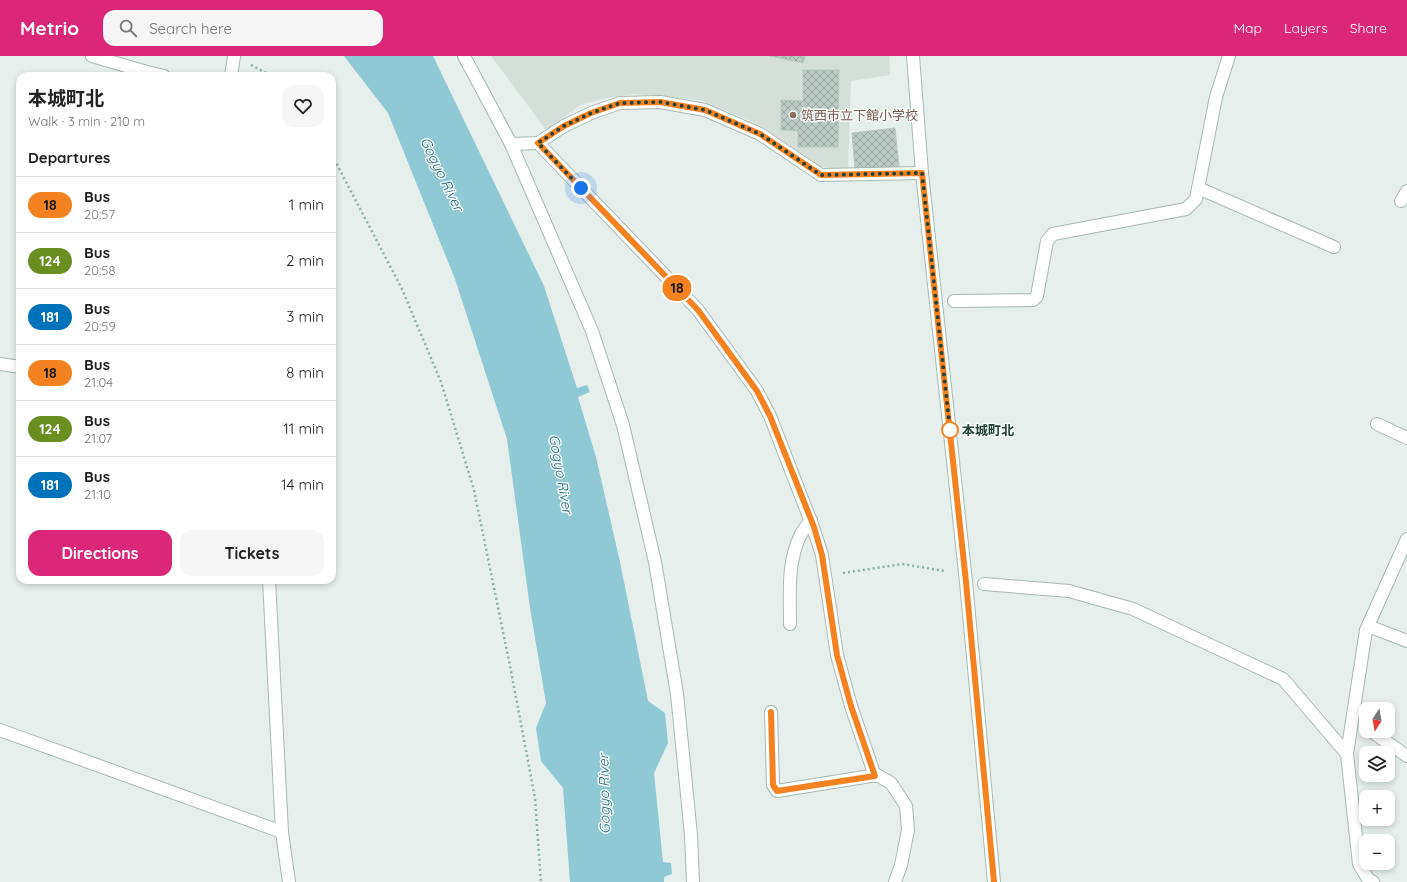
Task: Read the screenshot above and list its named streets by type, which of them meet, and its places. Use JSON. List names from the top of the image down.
{
  "water": ["Gogyo River"],
  "places": ["筑西市立下館小学校", "本城町北"],
  "lines": ["bus line 18"],
  "north": "bottom",
  "page": {
    "header": "Metrio",
    "search": "Search here",
    "nav": ["Map", "Layers", "Share"],
    "on_map": "18",
    "heading": [
      ["本城町北", "Walk · 3 min · 210 m"],
      "Departures"
    ],
    "list": [
      {
        "mark": "18",
        "name": "Bus",
        "note": "20:57",
        "value": "1 min"
      },
      {
        "mark": "124",
        "name": "Bus",
        "note": "20:58",
        "value": "2 min"
      },
      {
        "mark": "181",
        "name": "Bus",
        "note": "20:59",
        "value": "3 min"
      },
      {
        "mark": "18",
        "name": "Bus",
        "note": "21:04",
        "value": "8 min"
      },
      {
        "mark": "124",
        "name": "Bus",
        "note": "21:07",
        "value": "11 min"
      },
      {
        "mark": "181",
        "name": "Bus",
        "note": "21:10",
        "value": "14 min"
      }
    ],
    "buttons": ["Directions", "Tickets"],
    "map_buttons": ["+", "−"]
  }
}
